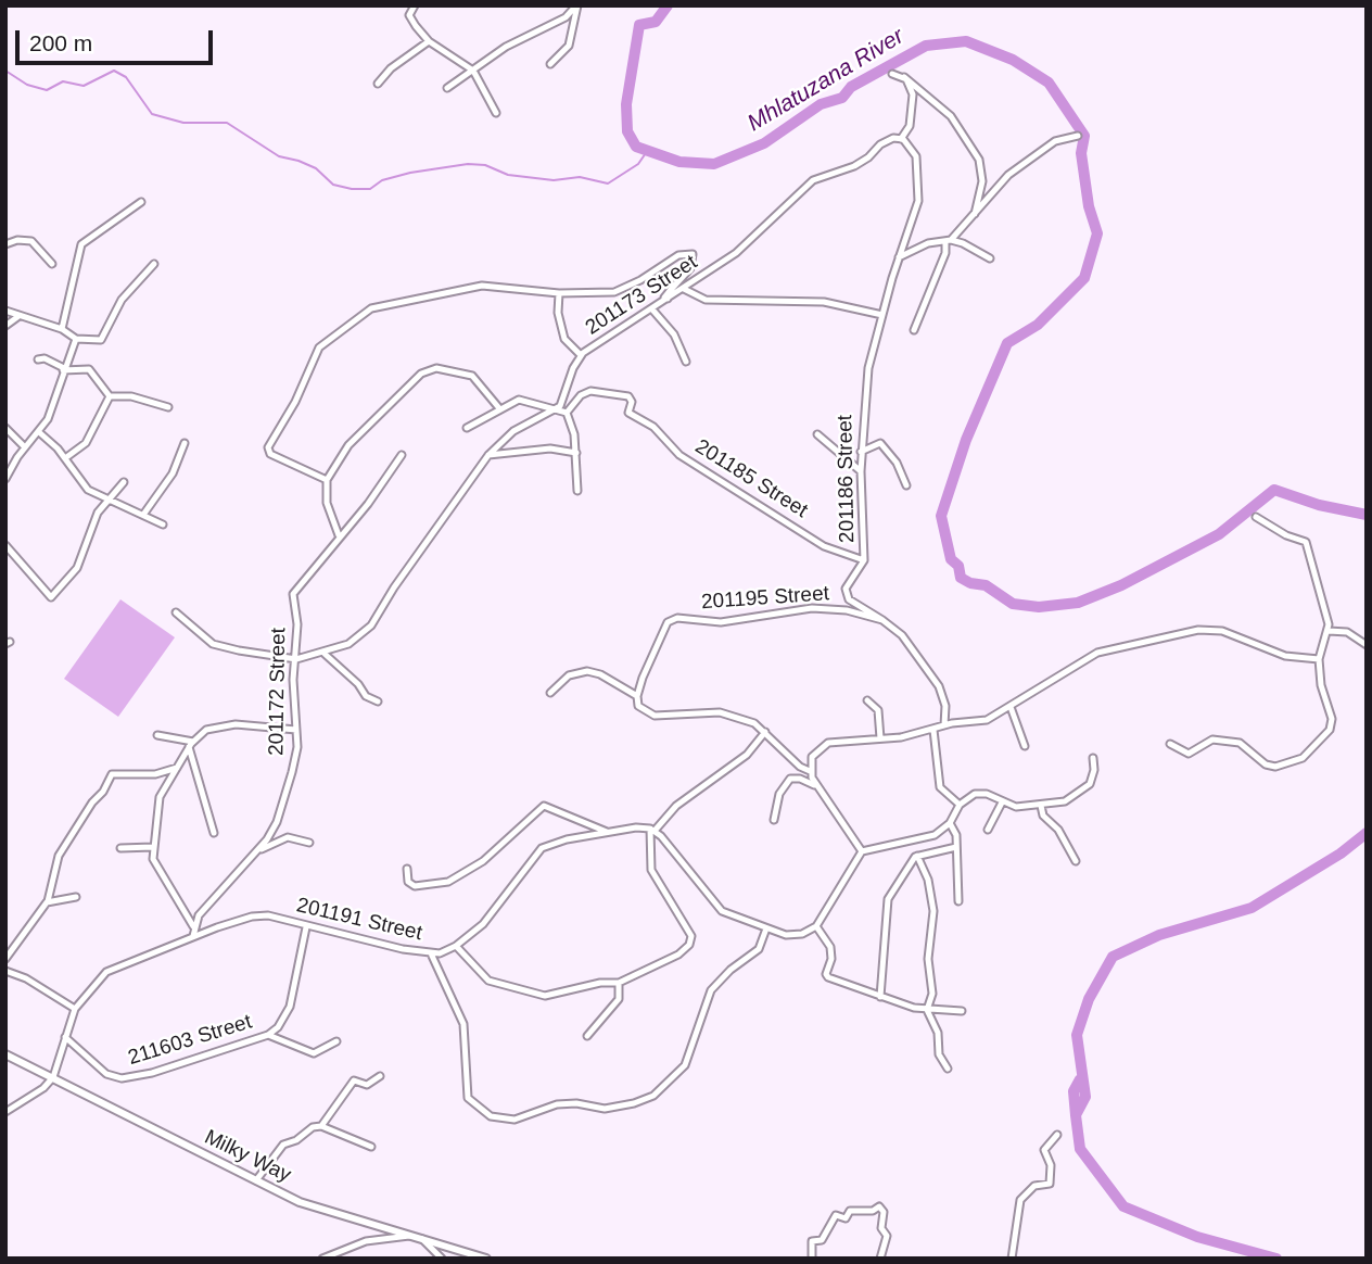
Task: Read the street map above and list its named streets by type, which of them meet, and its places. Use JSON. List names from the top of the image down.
{
  "streets": {
    "street": [
      "201173 Street",
      "201185 Street",
      "201186 Street",
      "201195 Street",
      "201172 Street",
      "201191 Street",
      "211603 Street",
      "Milky Way"
    ]
  },
  "crossings": [
    ["201173 Street", "201186 Street"],
    ["201185 Street", "201186 Street"],
    ["201186 Street", "201195 Street"],
    ["201191 Street", "211603 Street"],
    ["201191 Street", "Milky Way"]
  ],
  "water": ["Mhlatuzana River"],
  "scale_bar": "200 m"
}
